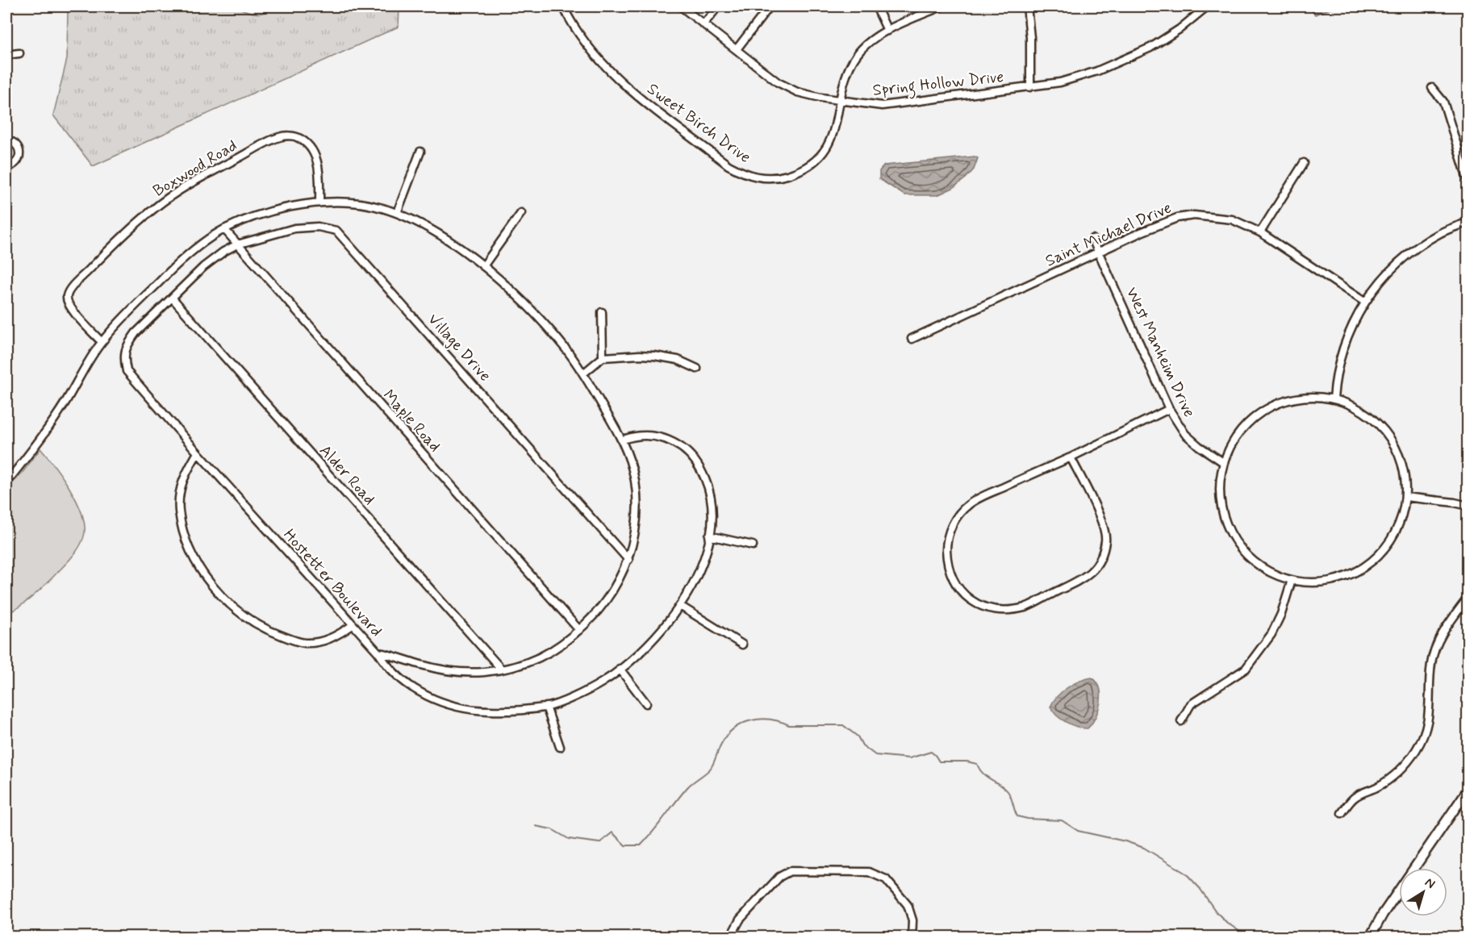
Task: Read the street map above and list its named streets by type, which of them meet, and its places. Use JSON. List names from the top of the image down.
{
  "streets": {
    "street": [
      "Spring Hollow Drive",
      "Sweet Birch Drive",
      "Boxwood Road",
      "Saint Michael Drive",
      "Village Drive",
      "West Manheim Drive",
      "Maple Road",
      "Alder Road",
      "Hostetter Boulevard"
    ]
  },
  "crossings": [
    ["Spring Hollow Drive", "Sweet Birch Drive"],
    ["Boxwood Road", "Hostetter Boulevard"],
    ["Saint Michael Drive", "West Manheim Drive"],
    ["Village Drive", "Maple Road"],
    ["Village Drive", "Hostetter Boulevard"],
    ["Maple Road", "Hostetter Boulevard"],
    ["Alder Road", "Hostetter Boulevard"]
  ],
  "north": "top right"
}
